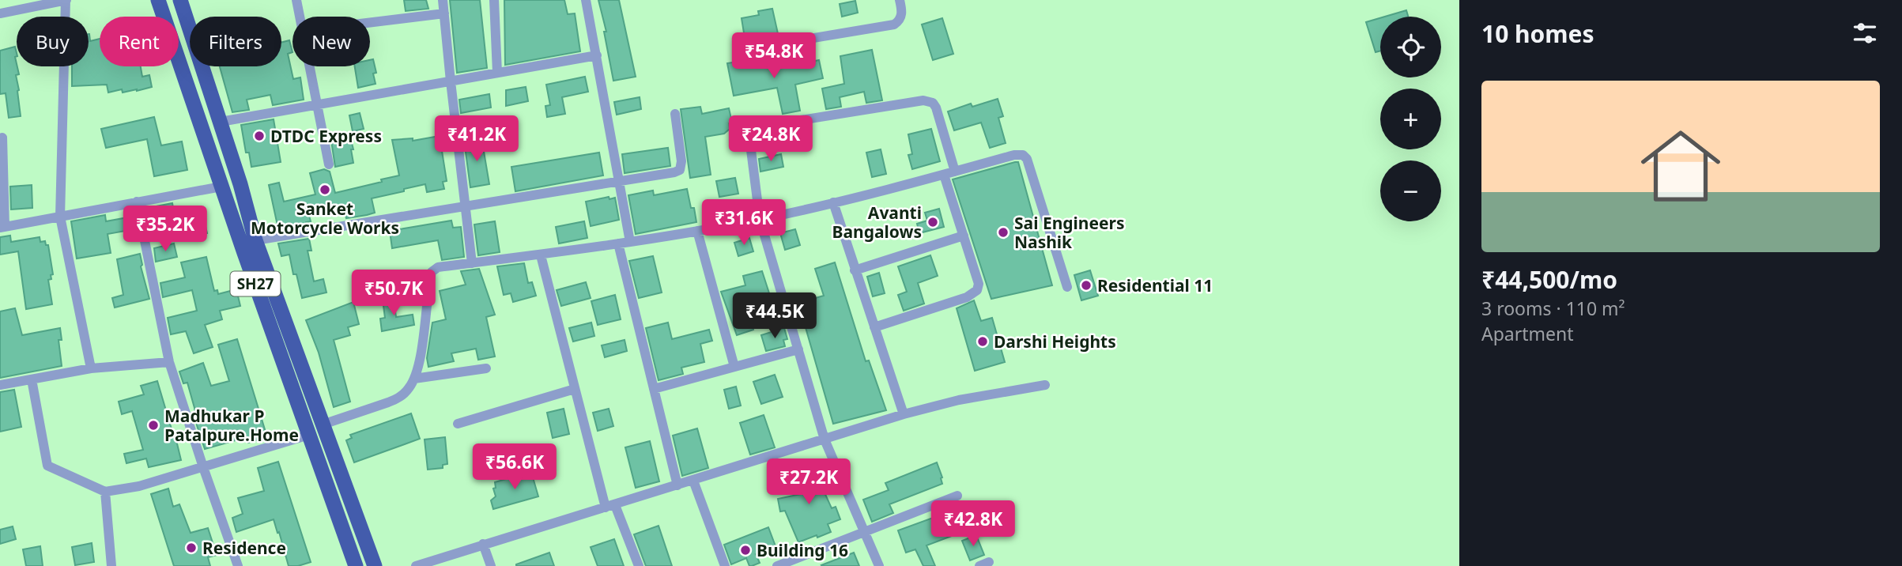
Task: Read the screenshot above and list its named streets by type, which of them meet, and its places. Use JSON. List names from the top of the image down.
{
  "streets": {
    "main road": ["SH27"]
  },
  "places": [
    "DTDC Express",
    "Sanket Motorcycle Works",
    "Avanti Bangalows",
    "Sai Engineers Nashik",
    "Residential 11",
    "Darshi Heights",
    "Madhukar P Patalpure.Home",
    "Residence",
    "Building 16"
  ],
  "page": {
    "heading": "10 homes",
    "map_buttons": ["+", "−"],
    "chip": [
      "Buy",
      "Rent",
      "Filters",
      "New"
    ],
    "price": [
      "₹54.8K",
      "₹41.2K",
      "₹24.8K",
      "₹31.6K",
      "₹35.2K",
      "₹50.7K",
      "₹44.5K",
      "₹56.6K",
      "₹27.2K",
      "₹42.8K"
    ],
    "list": [
      {
        "name": "₹44,500/mo",
        "note": "3 rooms · 110 m² · Apartment"
      }
    ]
  }
}
